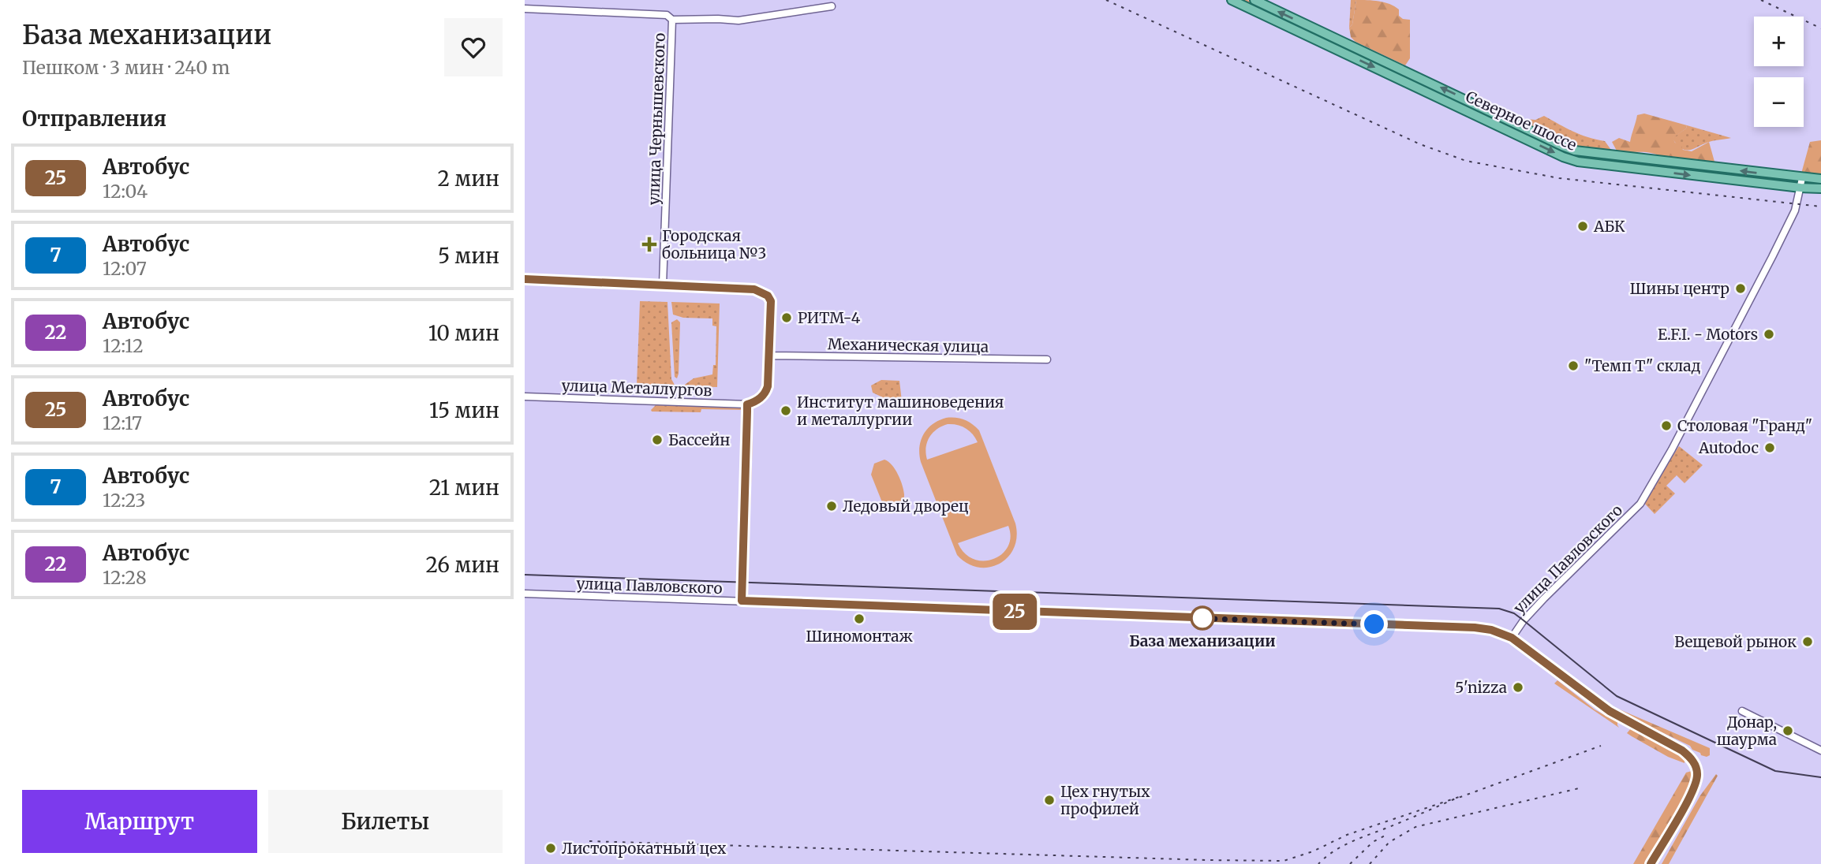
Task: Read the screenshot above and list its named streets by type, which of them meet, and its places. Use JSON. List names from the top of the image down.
{
  "streets": {
    "main road": ["Северное шоссе"],
    "street": [
      "улица Чернышевского",
      "Механическая улица",
      "улица Металлургов",
      "улица Павловского"
    ]
  },
  "crossings": [
    ["Северное шоссе", "улица Павловского"]
  ],
  "places": {
    "other": [
      "АБК",
      "Шины центр",
      "РИТМ-4",
      "E.F.I. - Motors",
      "\"Темп Т\" склад",
      "Институт машиноведения и металлургии",
      "Столовая \"Гранд\"",
      "Бассейн",
      "Autodoc",
      "Ледовый дворец",
      "База механизации",
      "Шиномонтаж",
      "Вещевой рынок",
      "5'nizza",
      "Донар, шаурма",
      "Цех гнутых профилей",
      "Листопрокатный цех"
    ],
    "health": ["Городская больница №3"]
  },
  "lines": ["bus line 25"],
  "page": {
    "heading": [
      ["База механизации", "Пешком · 3 мин · 240 m"],
      "Отправления"
    ],
    "on_map": "25",
    "map_buttons": ["+", "−"],
    "list": [
      {
        "mark": "25",
        "name": "Автобус",
        "note": "12:04",
        "value": "2 мин"
      },
      {
        "mark": "7",
        "name": "Автобус",
        "note": "12:07",
        "value": "5 мин"
      },
      {
        "mark": "22",
        "name": "Автобус",
        "note": "12:12",
        "value": "10 мин"
      },
      {
        "mark": "25",
        "name": "Автобус",
        "note": "12:17",
        "value": "15 мин"
      },
      {
        "mark": "7",
        "name": "Автобус",
        "note": "12:23",
        "value": "21 мин"
      },
      {
        "mark": "22",
        "name": "Автобус",
        "note": "12:28",
        "value": "26 мин"
      }
    ],
    "buttons": ["Маршрут", "Билеты"]
  }
}
